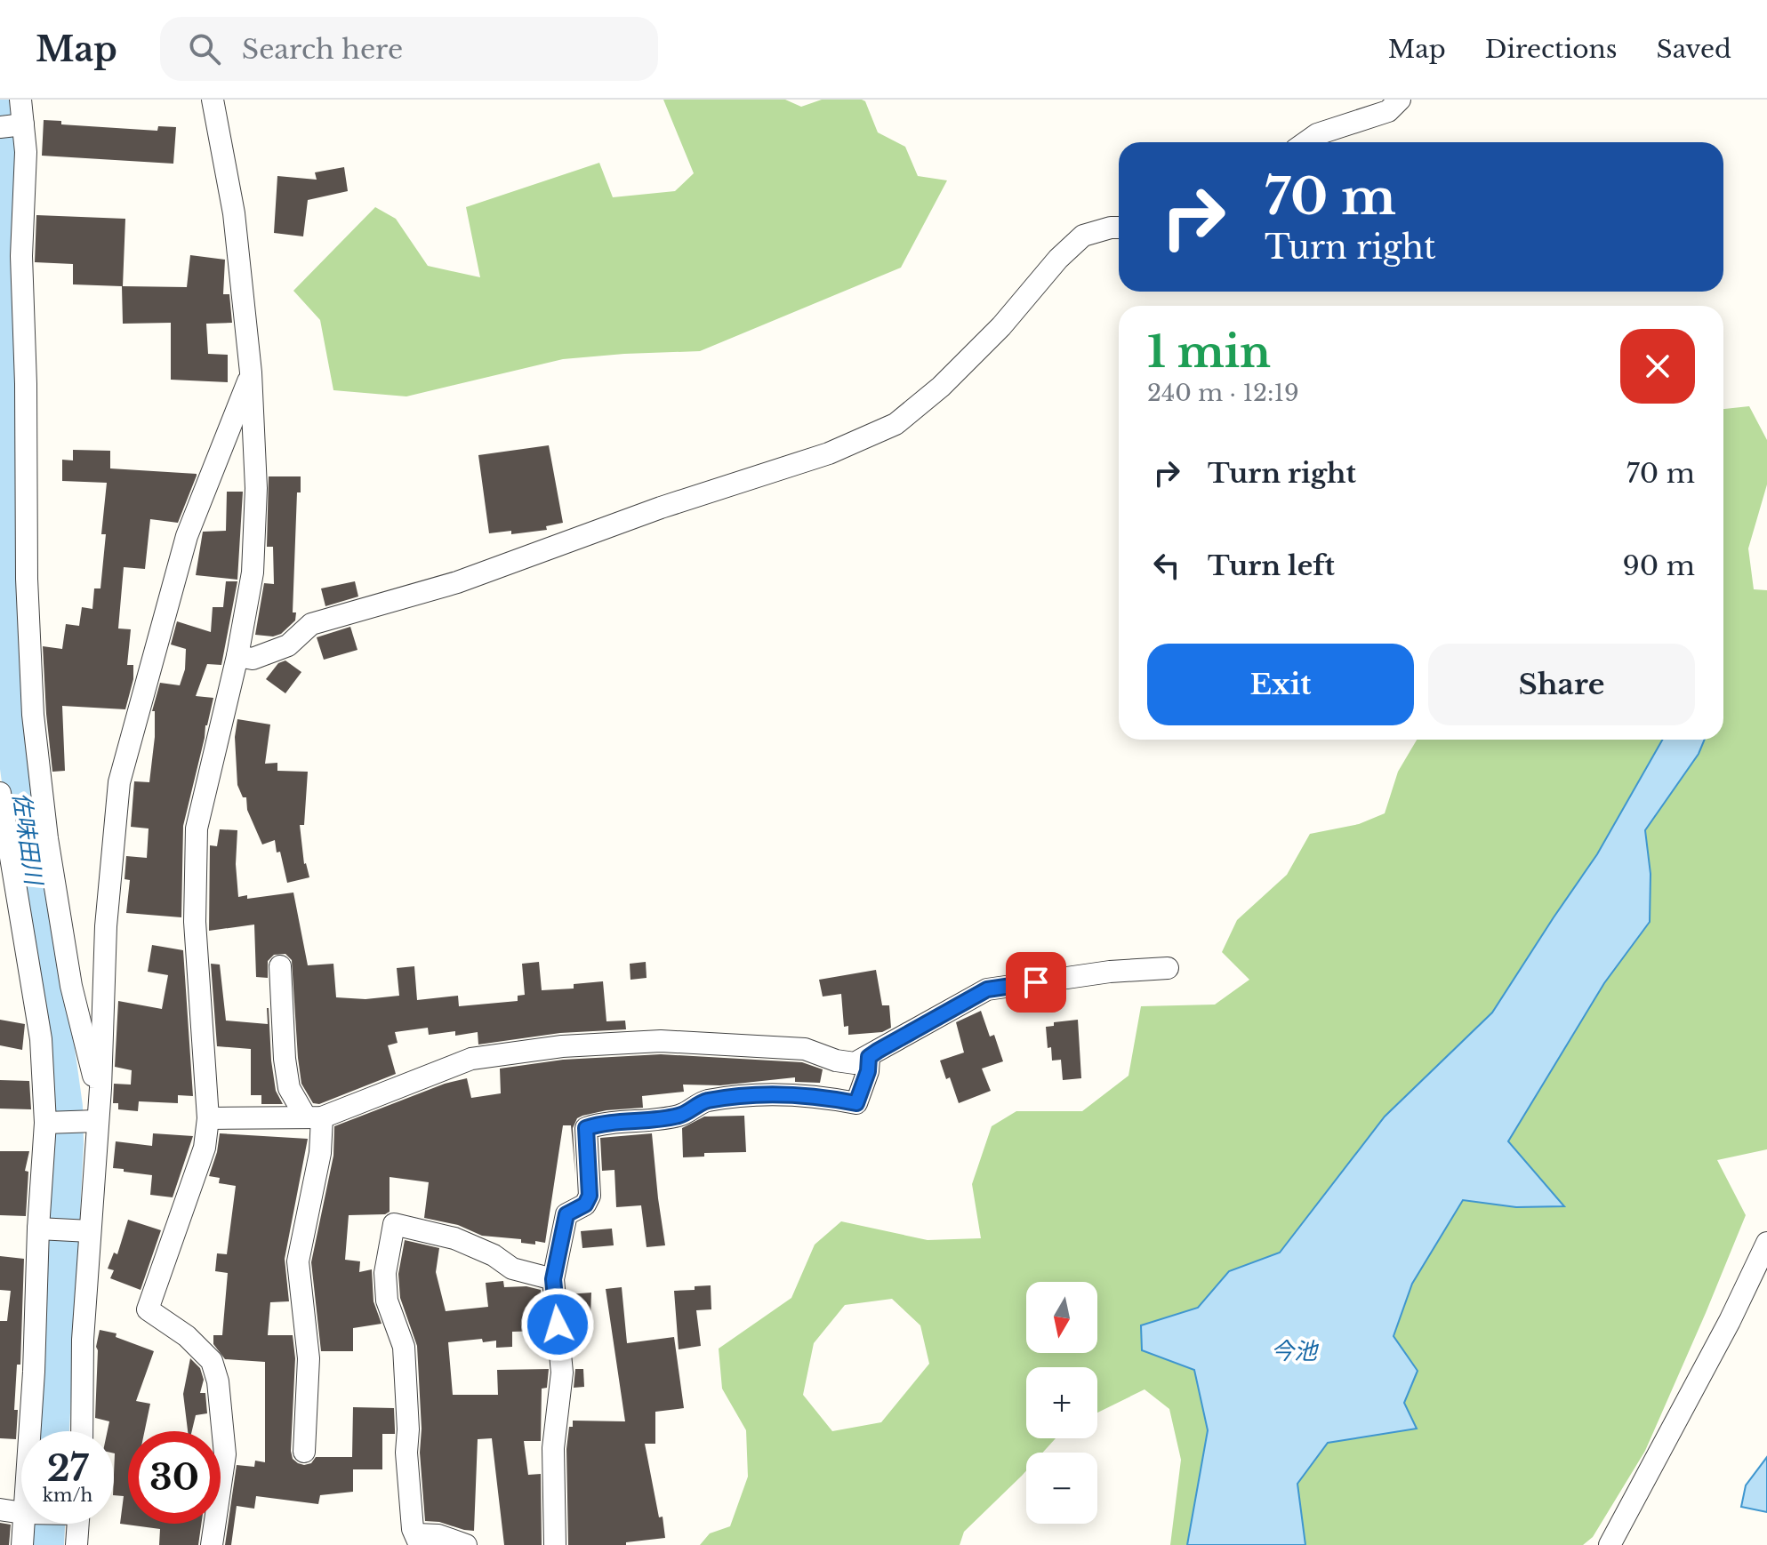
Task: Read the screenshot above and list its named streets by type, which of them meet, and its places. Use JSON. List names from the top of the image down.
{
  "water": ["佐味田川", "今池"],
  "north": "bottom",
  "page": {
    "header": "Map",
    "search": "Search here",
    "nav": ["Map", "Directions", "Saved"],
    "turn": ["70 m", "Turn right"],
    "heading": ["1 min", "240 m · 12:19"],
    "list": [
      {
        "name": "Turn right",
        "value": "70 m"
      },
      {
        "name": "Turn left",
        "value": "90 m"
      }
    ],
    "buttons": ["Exit", "Share"],
    "map_buttons": ["+", "−"],
    "speed": "27 km/h",
    "limit": "30"
  }
}
